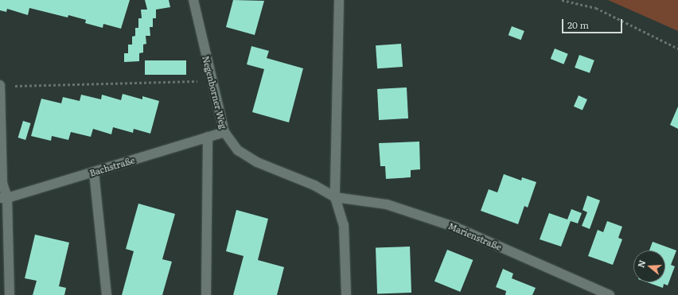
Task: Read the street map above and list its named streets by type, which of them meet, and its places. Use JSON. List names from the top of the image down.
{
  "streets": {
    "street": ["Negenborner Weg", "Bachstraße", "Marienstraße"]
  },
  "crossings": [
    ["Negenborner Weg", "Bachstraße"],
    ["Negenborner Weg", "Marienstraße"]
  ],
  "scale_bar": "20 m",
  "north": "left"
}
